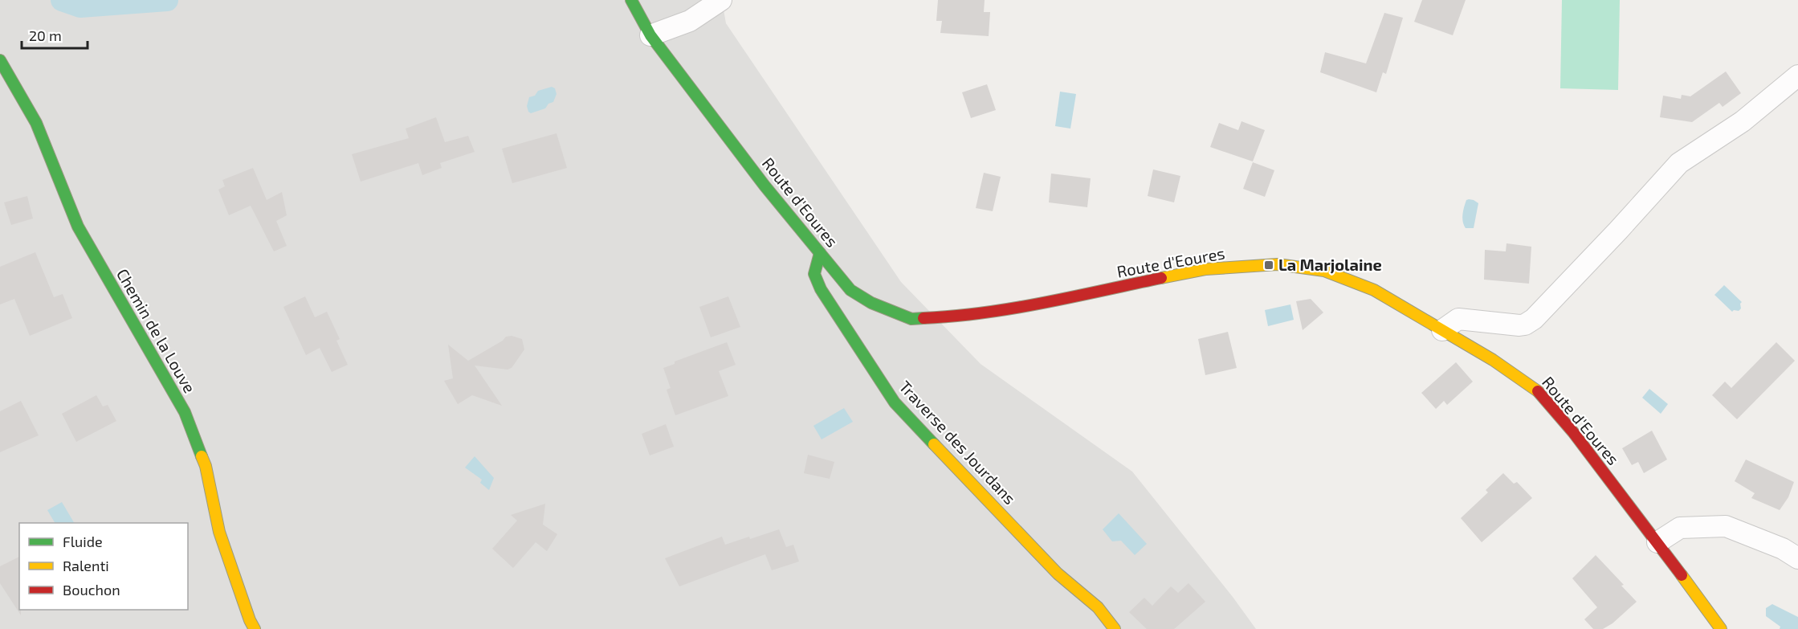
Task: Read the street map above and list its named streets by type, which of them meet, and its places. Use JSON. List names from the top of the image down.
{
  "streets": {
    "street": ["Route d'Eoures", "Chemin de la Louve", "Traverse des Jourdans"]
  },
  "crossings": [
    ["Route d'Eoures", "Traverse des Jourdans"]
  ],
  "places": {
    "transit": ["La Marjolaine"]
  },
  "legend": ["Fluide", "Ralenti", "Bouchon"],
  "scale_bar": "20 m"
}
